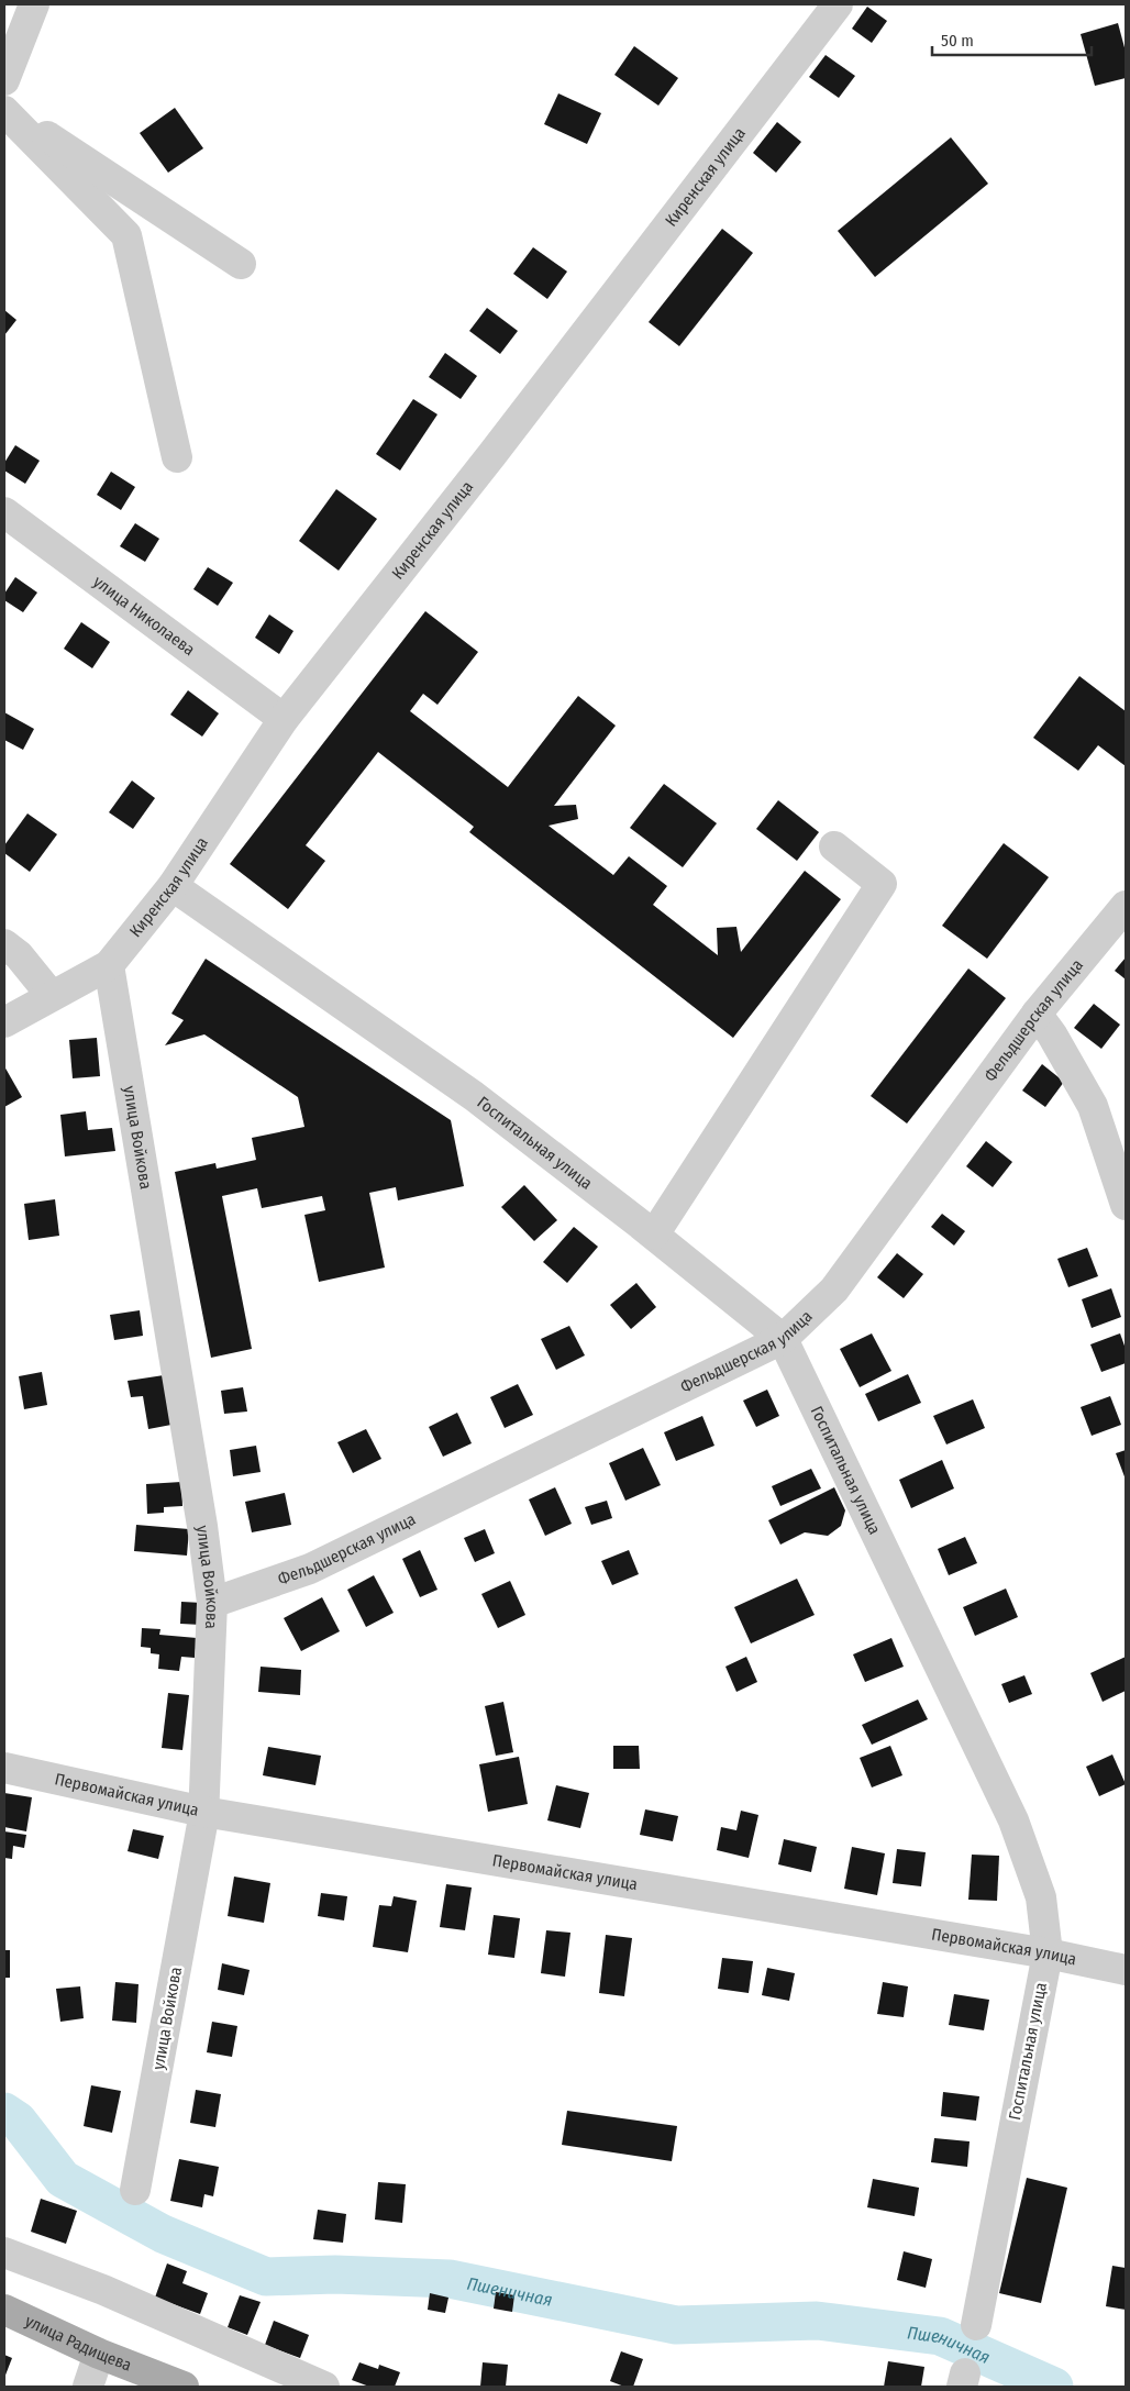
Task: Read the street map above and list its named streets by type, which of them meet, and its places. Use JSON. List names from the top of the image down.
{
  "streets": {
    "main road": ["улица Радищева"],
    "street": [
      "Киренская улица",
      "улица Николаева",
      "Фельдшерская улица",
      "улица Войкова",
      "Госпитальная улица",
      "Первомайская улица"
    ]
  },
  "crossings": [
    ["Киренская улица", "улица Николаева"],
    ["Киренская улица", "улица Войкова"],
    ["Киренская улица", "Госпитальная улица"],
    ["Фельдшерская улица", "улица Войкова"],
    ["Фельдшерская улица", "Госпитальная улица"],
    ["улица Войкова", "Первомайская улица"],
    ["Госпитальная улица", "Первомайская улица"]
  ],
  "water": ["Пшеничная"],
  "scale_bar": "50 m"
}
